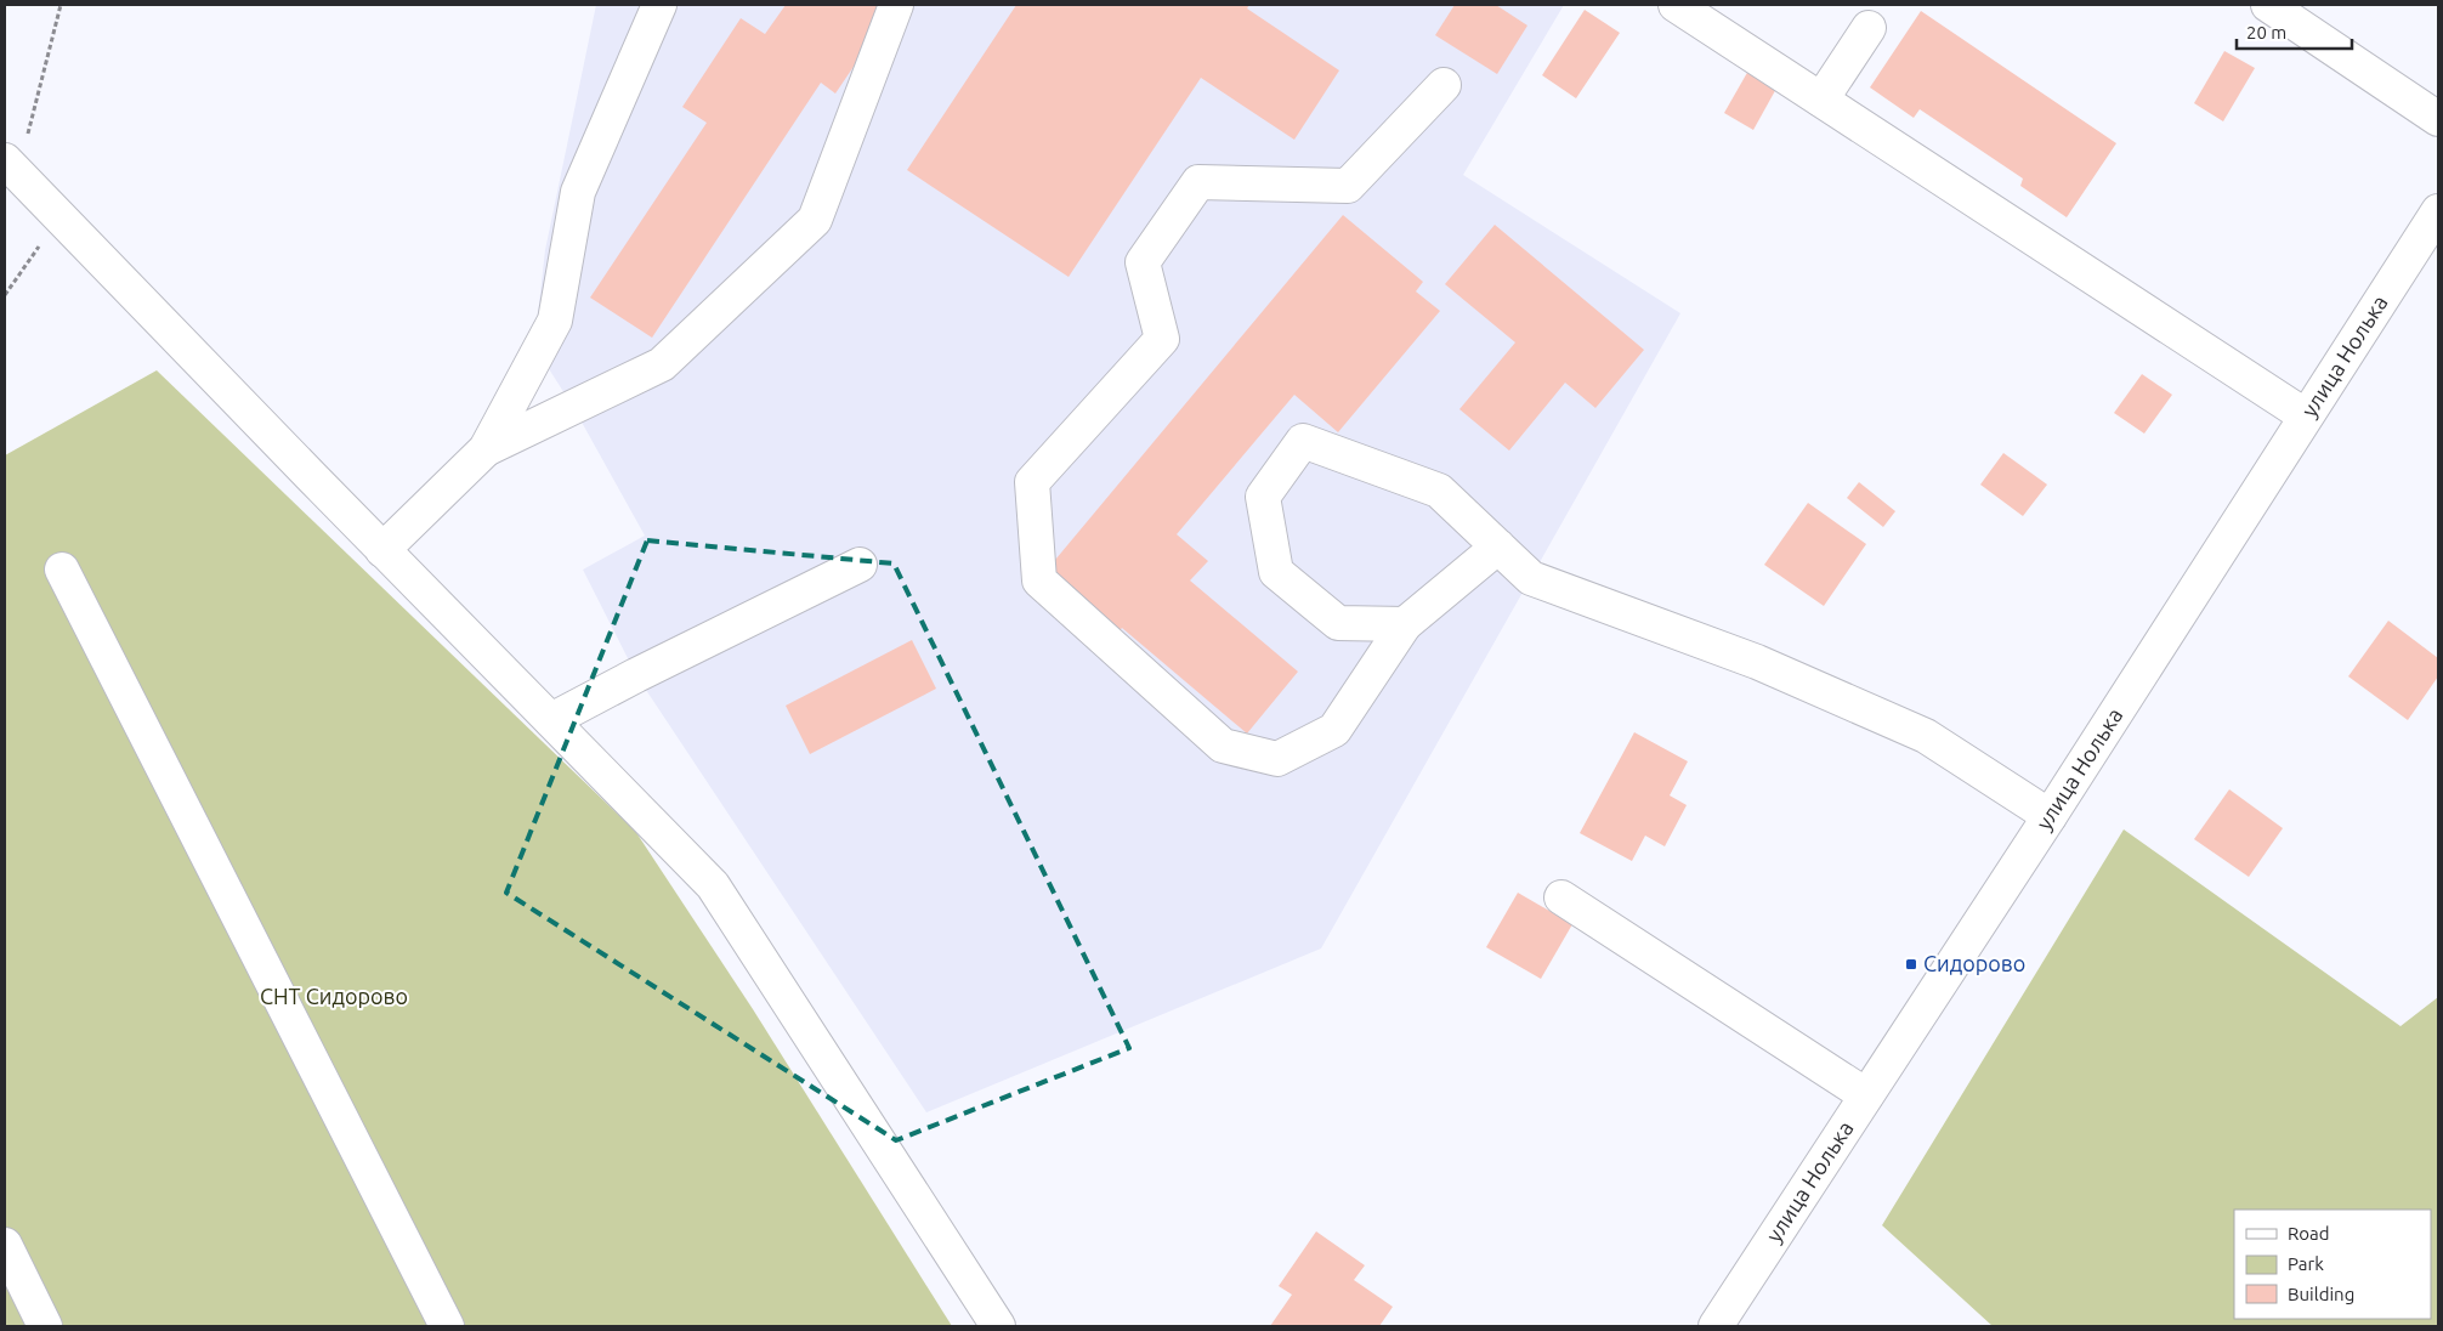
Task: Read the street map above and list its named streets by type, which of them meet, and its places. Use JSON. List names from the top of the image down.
{
  "streets": {
    "street": ["улица Нолька"]
  },
  "parks": ["СНТ Сидорово"],
  "places": {
    "transit": ["Сидорово"]
  },
  "legend": ["Road", "Park", "Building"],
  "scale_bar": "20 m"
}
